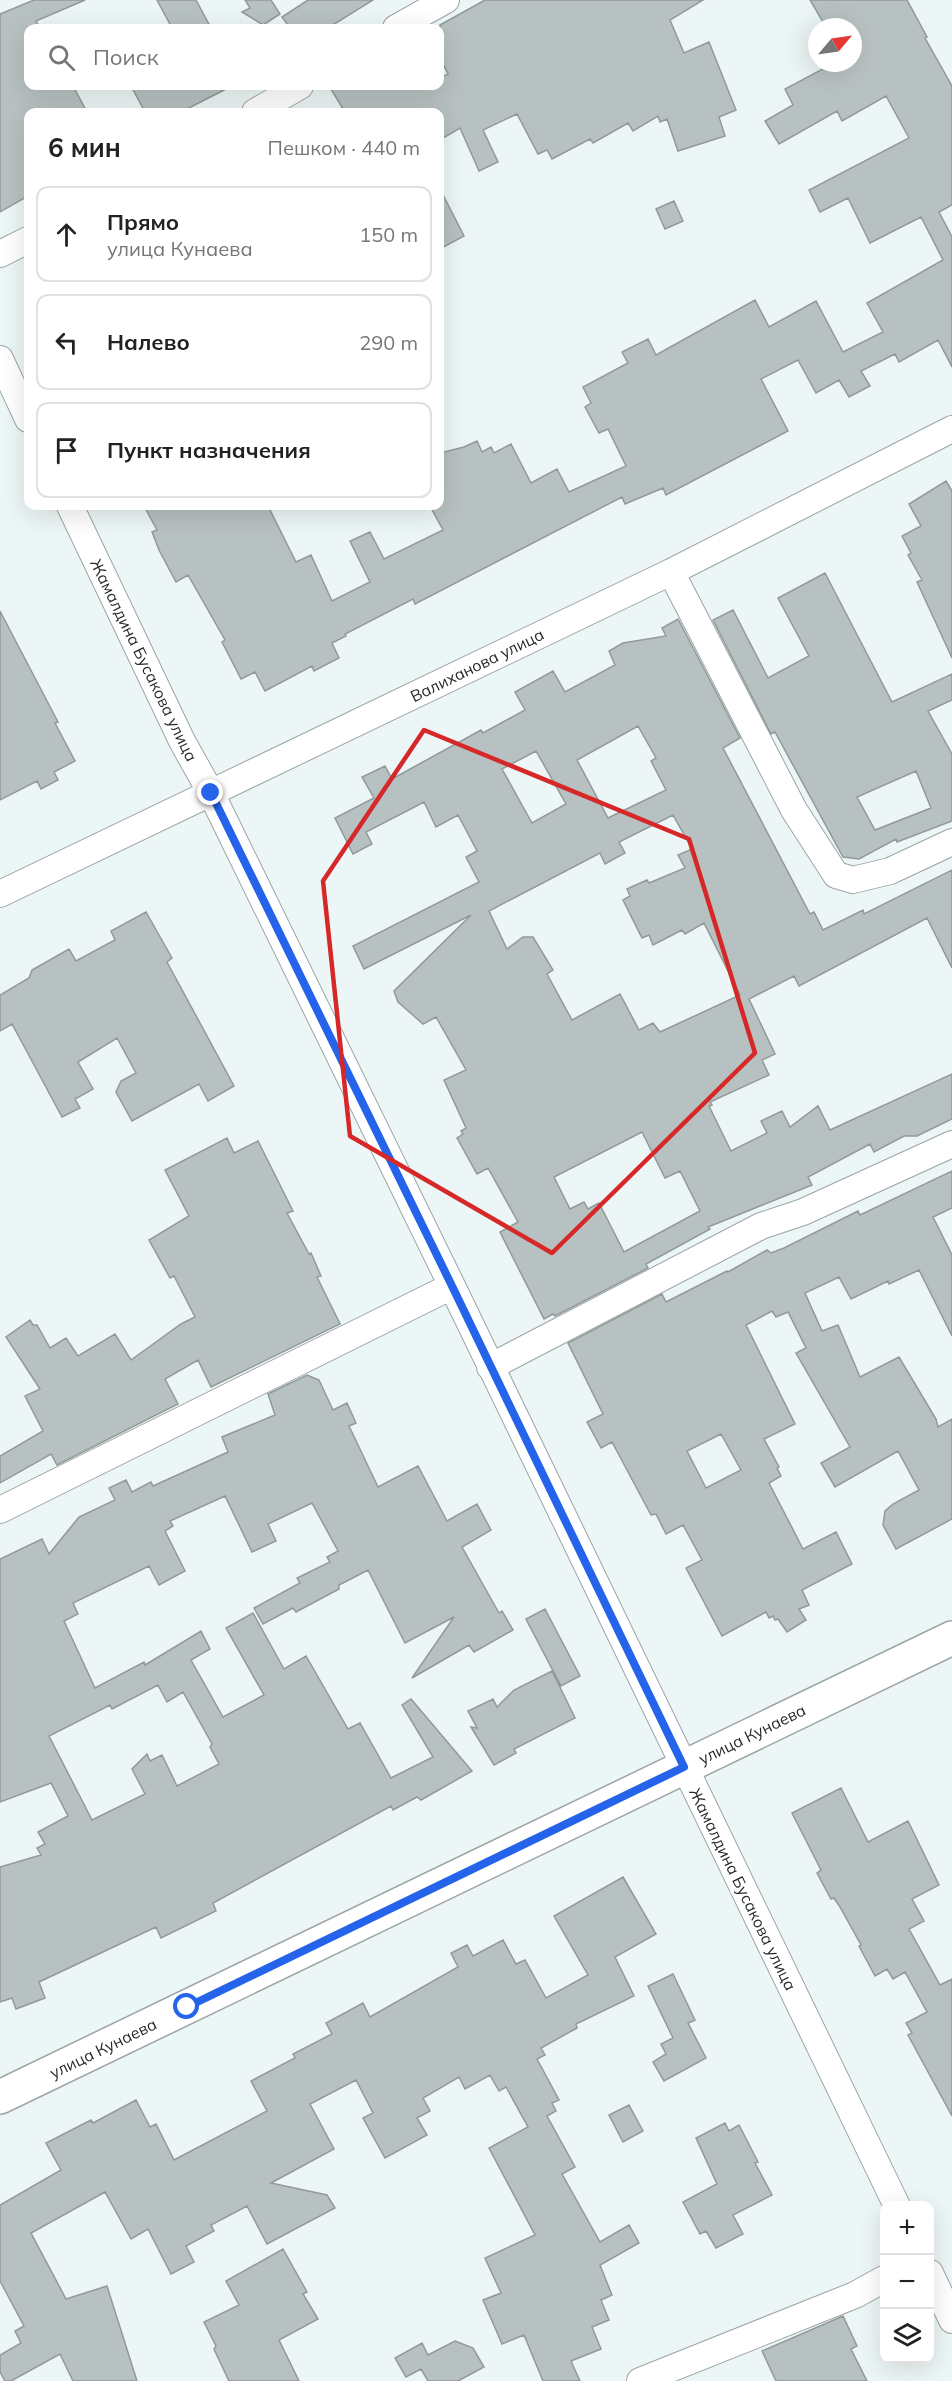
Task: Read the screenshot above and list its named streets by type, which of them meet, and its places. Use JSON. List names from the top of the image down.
{
  "streets": {
    "main road": ["улица Кунаева"],
    "street": ["Жамалдина Бусакова улица", "Валиханова улица"]
  },
  "crossings": [
    ["Жамалдина Бусакова улица", "Валиханова улица"],
    ["Жамалдина Бусакова улица", "улица Кунаева"]
  ],
  "north": "top right",
  "page": {
    "search": "Поиск",
    "heading": ["6 мин", "Пешком · 440 m"],
    "list": [
      ["Прямо", "улица Кунаева", "150 m"],
      ["Налево", "290 m"],
      "Пункт назначения"
    ],
    "map_buttons": ["+", "−"]
  }
}
